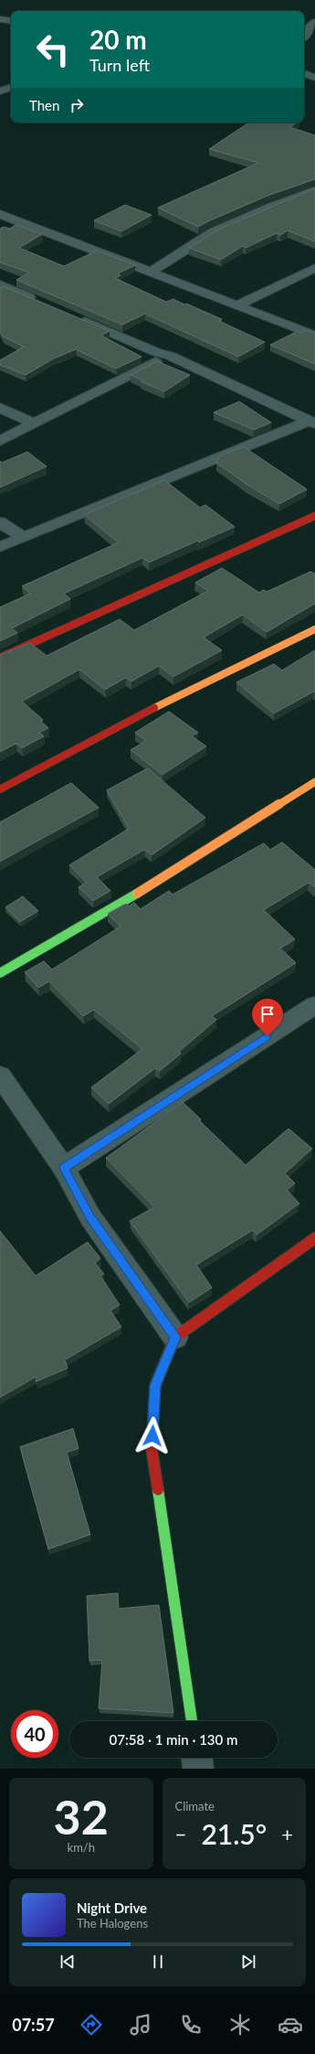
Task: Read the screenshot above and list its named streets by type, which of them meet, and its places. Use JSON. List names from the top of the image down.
{
  "page": {
    "turn": ["20 m", "Turn left"],
    "then": "Then",
    "limit": "40",
    "trip": "07:58 · 1 min · 130 m",
    "tile": [
      ["32", "km/h"],
      "Climate"
    ],
    "heat": ["−", "21.5°", "+"],
    "song": ["Night Drive", "The Halogens"],
    "tabs": "07:57"
  }
}
